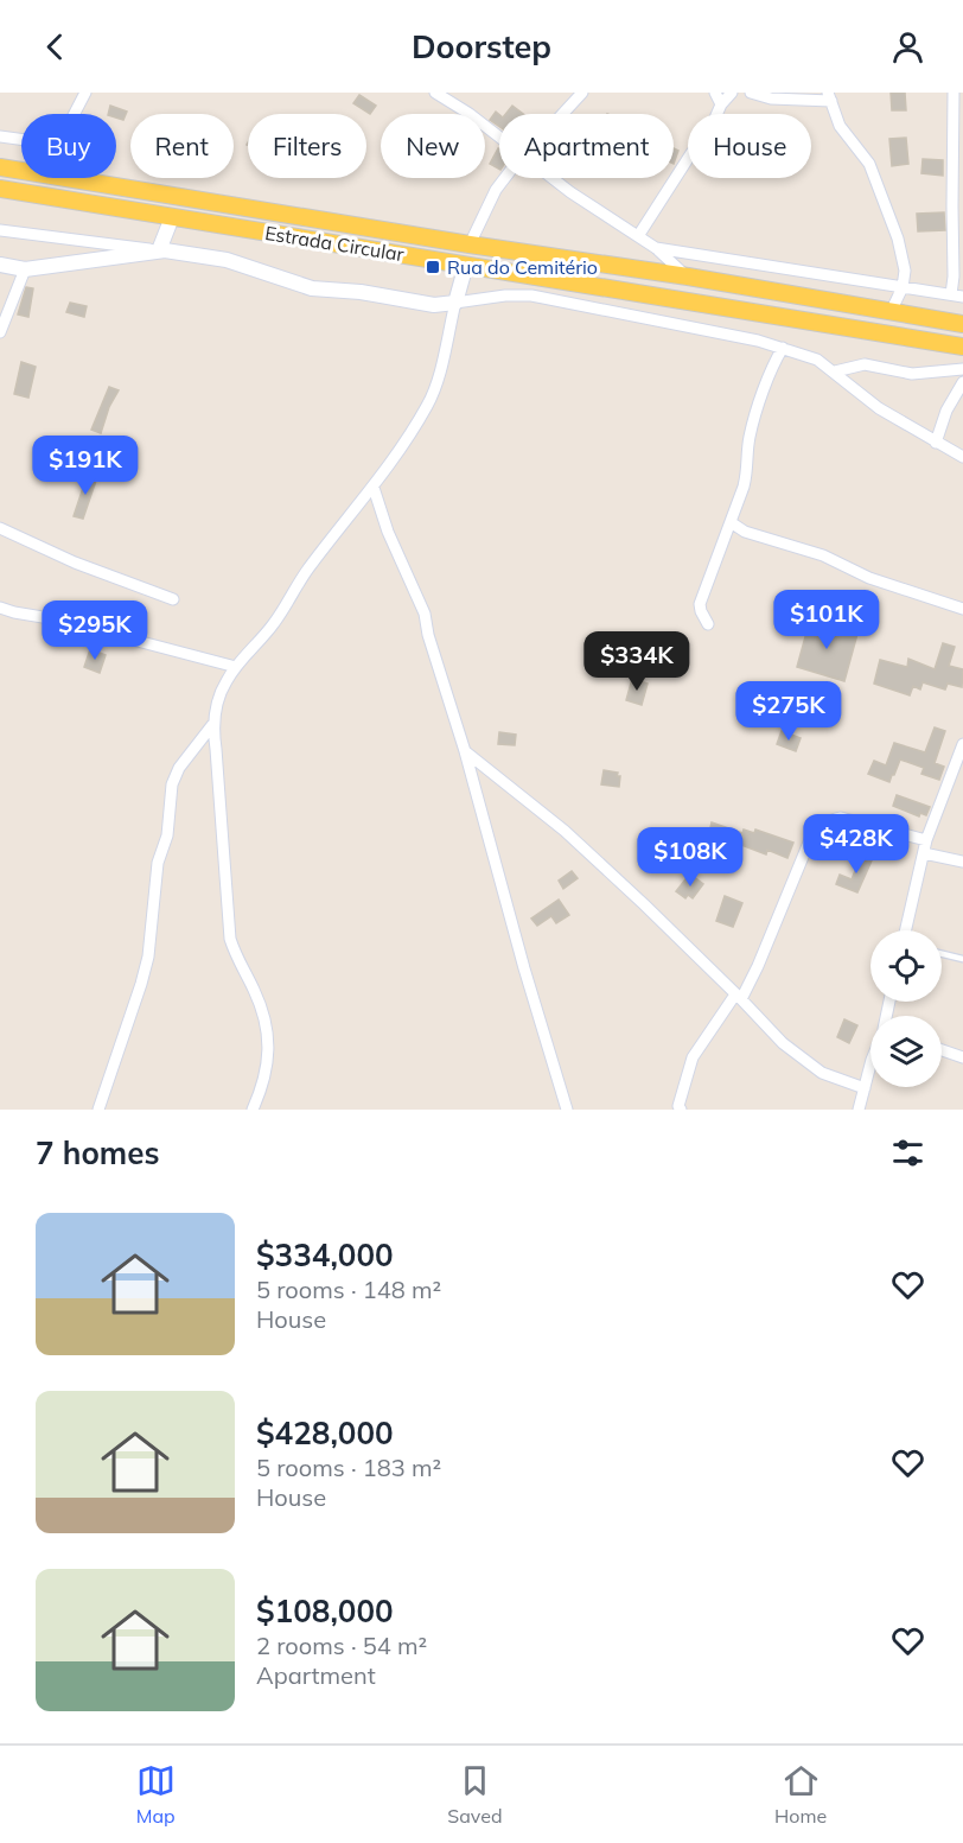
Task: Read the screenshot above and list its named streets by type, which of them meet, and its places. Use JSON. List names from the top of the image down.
{
  "streets": {
    "main road": ["Estrada Circular"]
  },
  "places": {
    "transit": ["Rua do Cemitério"]
  },
  "page": {
    "header": "Doorstep",
    "chip": [
      "Buy",
      "Rent",
      "Filters",
      "New",
      "Apartment",
      "House"
    ],
    "price": [
      "$191K",
      "$101K",
      "$295K",
      "$334K",
      "$275K",
      "$428K",
      "$108K"
    ],
    "heading": "7 homes",
    "list": [
      {
        "name": "$334,000",
        "note": "5 rooms · 148 m² · House"
      },
      {
        "name": "$428,000",
        "note": "5 rooms · 183 m² · House"
      },
      {
        "name": "$108,000",
        "note": "2 rooms · 54 m² · Apartment"
      }
    ],
    "tabs": ["Map", "Saved", "Home"]
  }
}
